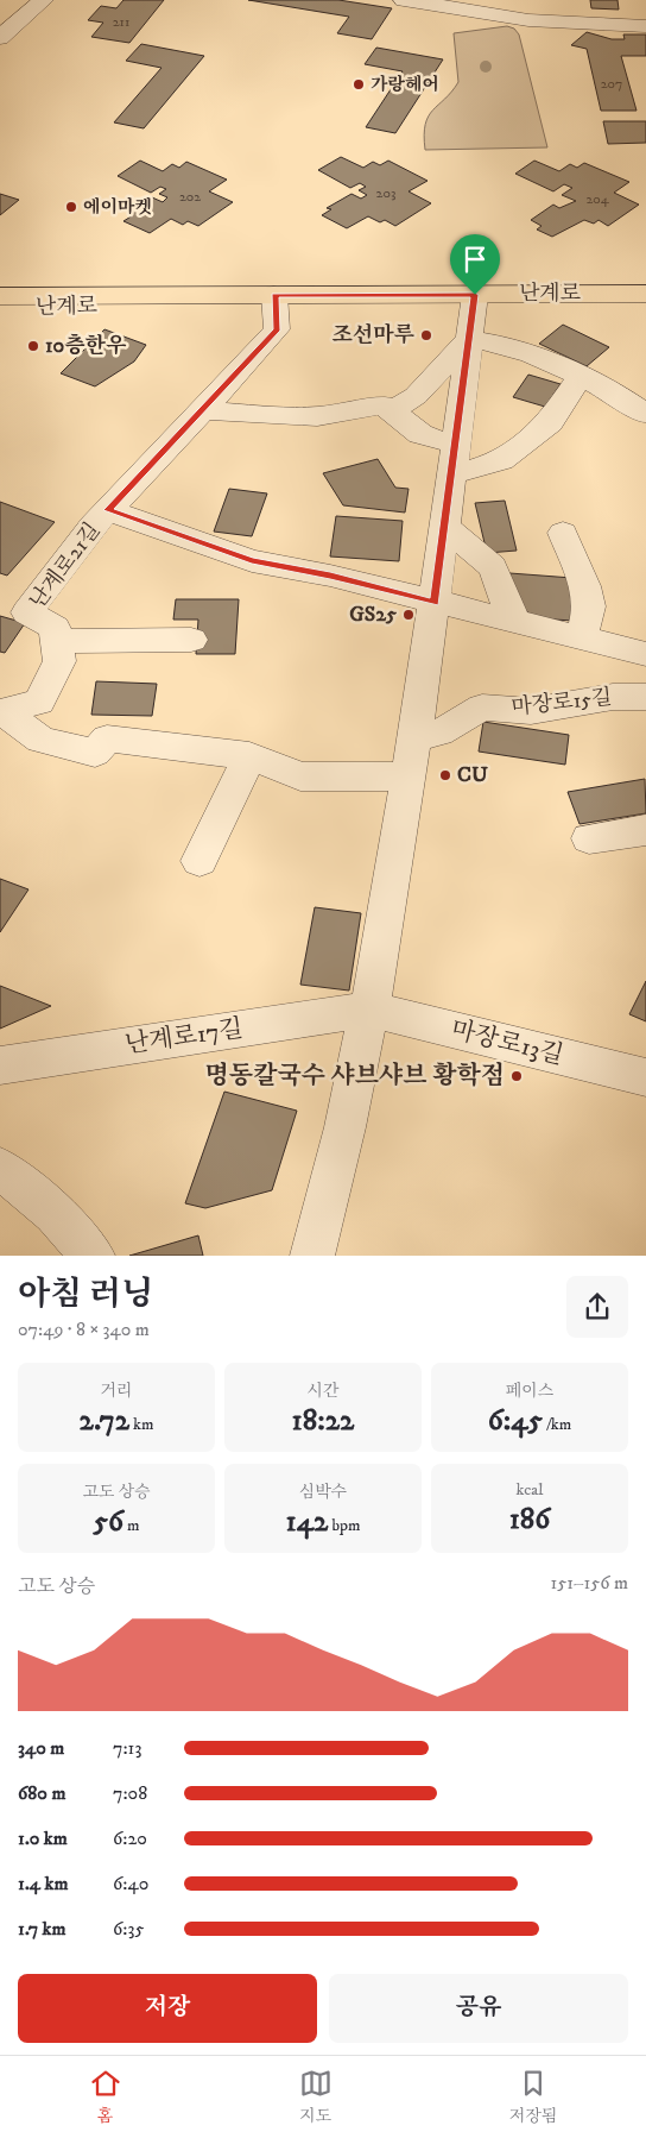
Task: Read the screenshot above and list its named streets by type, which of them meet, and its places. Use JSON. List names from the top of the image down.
{
  "streets": {
    "main road": ["난계로"],
    "street": [
      "난계로21길",
      "마장로15길",
      "난계로17길",
      "마장로13길"
    ]
  },
  "crossings": [
    ["난계로", "난계로21길"],
    ["난계로17길", "마장로13길"]
  ],
  "places": [
    "가랑헤어",
    "에이마켓",
    "조선마루",
    "10층한우",
    "GS25",
    "CU",
    "명동칼국수 샤브샤브 황학점"
  ],
  "house_numbers": [
    "211",
    "207",
    "203",
    "202",
    "204"
  ],
  "page": {
    "heading": ["아침 러닝", "07:49 · 8 × 340 m"],
    "stats": [
      ["거리", "2.72 km"],
      ["시간", "18:22"],
      ["페이스", "6:45 /km"],
      ["고도 상승", "56 m"],
      ["심박수", "142 bpm"],
      ["kcal", "186"]
    ],
    "chart": ["고도 상승", "151–156 m"],
    "list": [
      {
        "name": "340 m",
        "note": "7:13"
      },
      {
        "name": "680 m",
        "note": "7:08"
      },
      {
        "name": "1.0 km",
        "note": "6:20"
      },
      {
        "name": "1.4 km",
        "note": "6:40"
      },
      {
        "name": "1.7 km",
        "note": "6:35"
      }
    ],
    "buttons": ["저장", "공유"],
    "tabs": ["홈", "지도", "저장됨"]
  }
}
